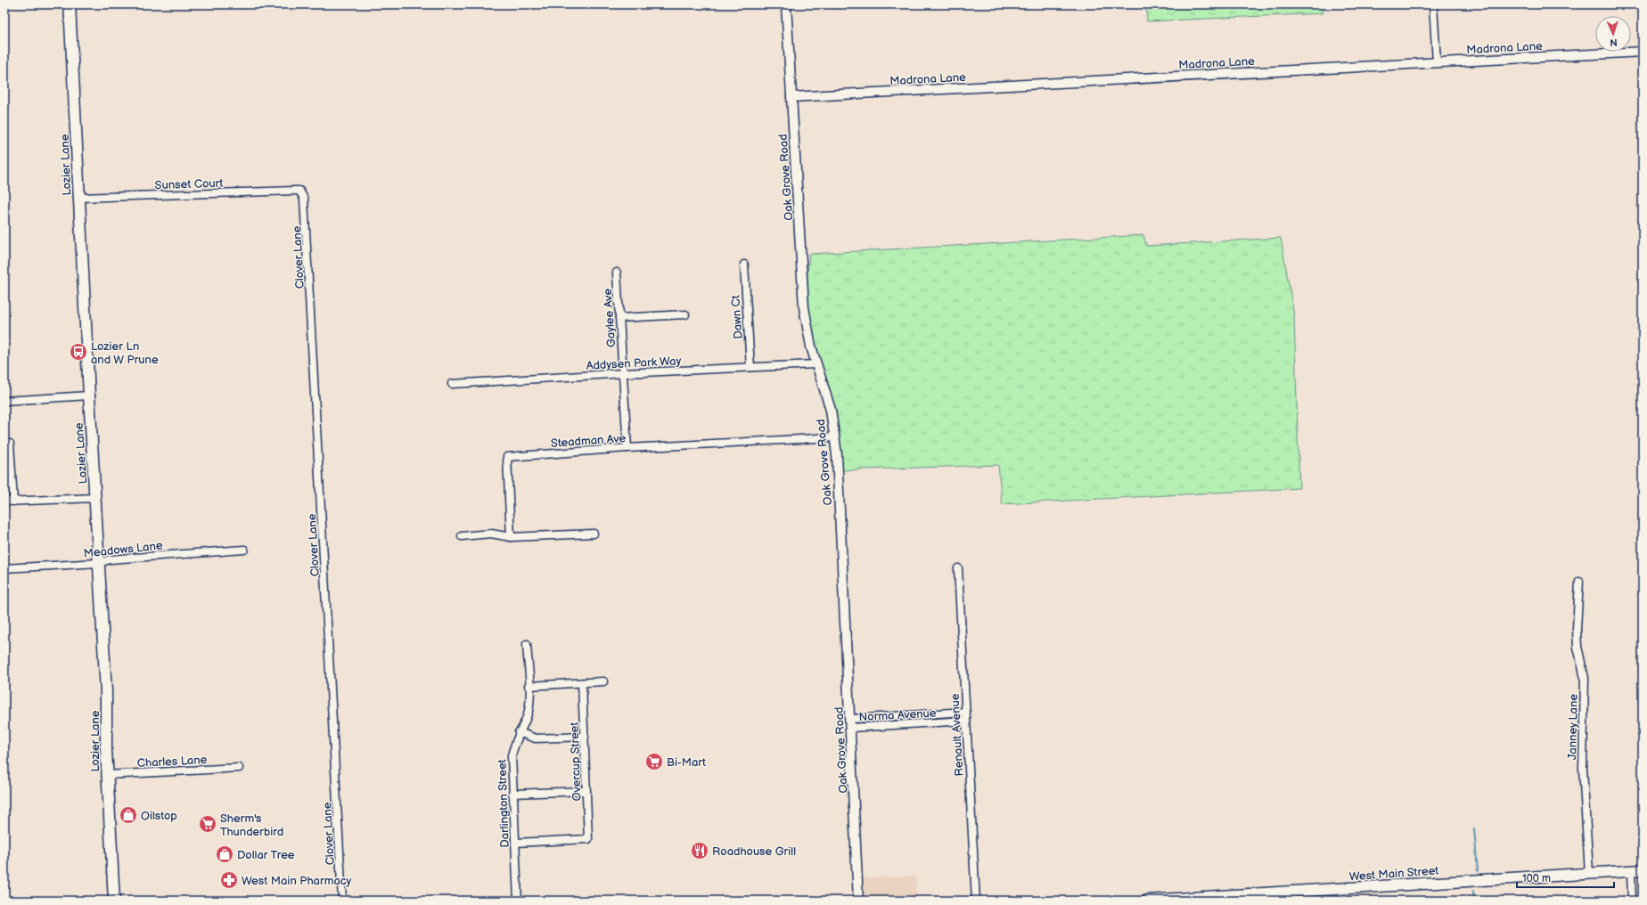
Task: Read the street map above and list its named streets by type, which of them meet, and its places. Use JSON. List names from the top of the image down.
{
  "streets": {
    "main road": ["Lozier Lane", "West Main Street"],
    "street": [
      "Madrona Lane",
      "Oak Grove Road",
      "Sunset Court",
      "Clover Lane",
      "Dawn Ct",
      "Gaylee Ave",
      "Addysen Park Way",
      "Steadman Ave",
      "Meadows Lane",
      "Norma Avenue",
      "Janney Lane",
      "Renault Avenue",
      "Charles Lane",
      "Overcup Street",
      "Darlington Street"
    ]
  },
  "crossings": [
    ["Madrona Lane", "Oak Grove Road"],
    ["Lozier Lane", "Sunset Court"],
    ["Lozier Lane", "Meadows Lane"],
    ["Lozier Lane", "Charles Lane"],
    ["Oak Grove Road", "Addysen Park Way"],
    ["Oak Grove Road", "Steadman Ave"],
    ["Oak Grove Road", "Norma Avenue"],
    ["Sunset Court", "Clover Lane"],
    ["Dawn Ct", "Addysen Park Way"],
    ["Gaylee Ave", "Addysen Park Way"],
    ["Gaylee Ave", "Steadman Ave"],
    ["Norma Avenue", "Renault Avenue"],
    ["Janney Lane", "West Main Street"],
    ["Overcup Street", "Darlington Street"]
  ],
  "places": {
    "bus stop": ["Lozier Ln and W Prune"],
    "supermarket": ["Bi-Mart", "Sherm's Thunderbird"],
    "shop": ["Oilstop", "Dollar Tree"],
    "restaurant": ["Roadhouse Grill"],
    "pharmacy": ["West Main Pharmacy"]
  },
  "scale_bar": "100 m",
  "north": "bottom"
}
